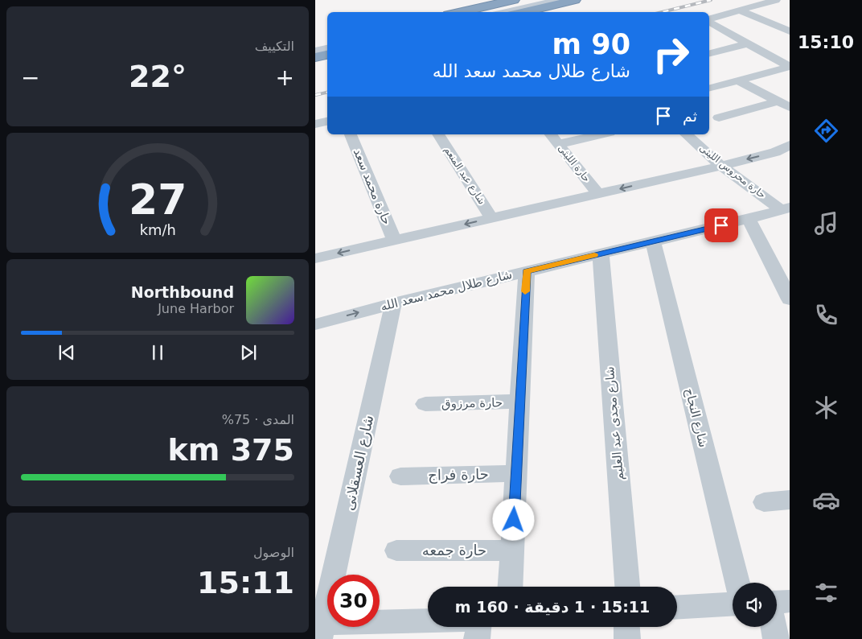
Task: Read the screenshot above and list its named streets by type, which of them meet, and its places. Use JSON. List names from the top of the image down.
{
  "streets": {
    "street": [
      "حارة الليثى",
      "حارة محروس الليثى",
      "شارع عبد المنعم",
      "حارة محمد سعد",
      "شارع طلال محمد سعد الله",
      "حارة مرزوق",
      "شارع النجاح",
      "شارع مجدى عبد العليم",
      "شارع العسقلانى",
      "حارة فراج",
      "حارة جمعه"
    ]
  },
  "crossings": [
    ["حارة محروس الليثى", "شارع طلال محمد سعد الله"],
    ["شارع طلال محمد سعد الله", "شارع النجاح"],
    ["شارع طلال محمد سعد الله", "شارع مجدى عبد العليم"],
    ["شارع طلال محمد سعد الله", "شارع العسقلانى"]
  ],
  "page": {
    "tabs": "15:10",
    "tile": [
      "التكييف",
      ["المدى · 75%", "375 km"],
      ["الوصول", "15:11"]
    ],
    "turn": ["90 m", "شارع طلال محمد سعد الله"],
    "heat": ["−", "22°", "+"],
    "then": "ثم",
    "song": ["Northbound", "June Harbor"],
    "limit": "30",
    "trip": "15:11 · 1 دقيقة · 160 m",
    "gauge": ["27", "km/h"]
  }
}
